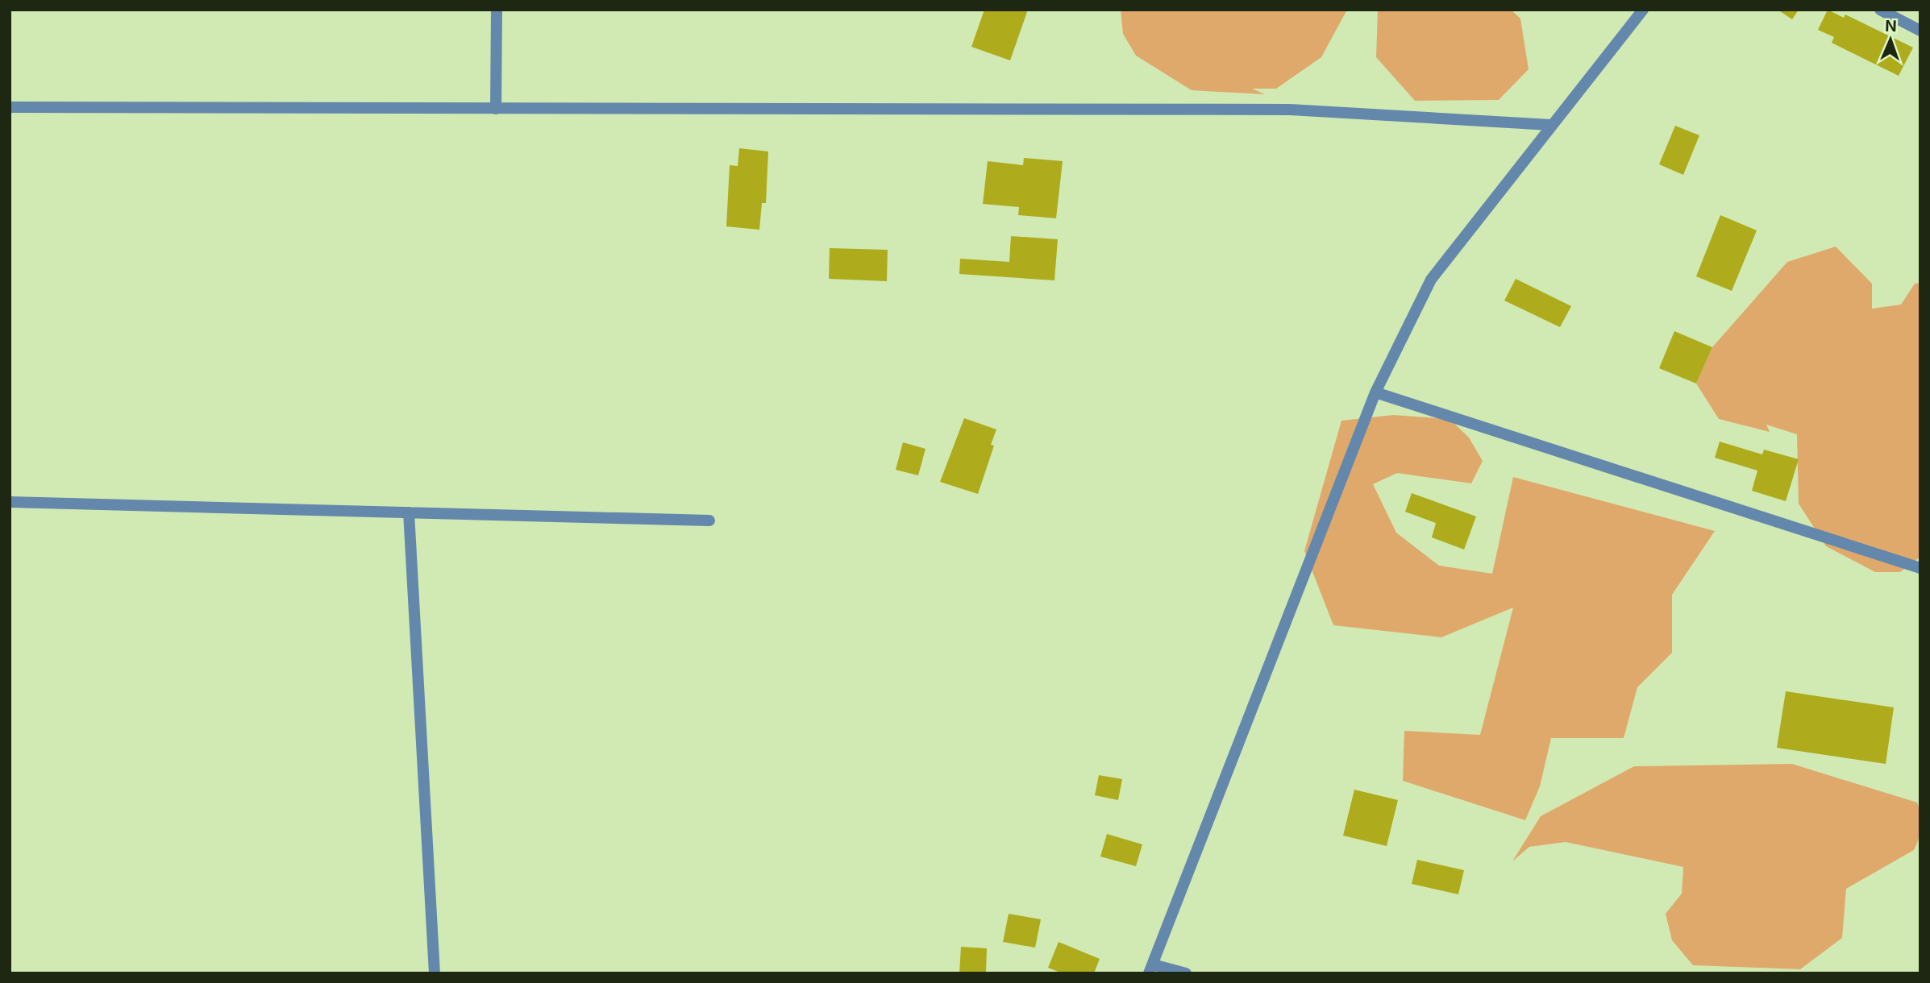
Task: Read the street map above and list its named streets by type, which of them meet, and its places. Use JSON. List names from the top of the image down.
{
  "north": "top"
}
